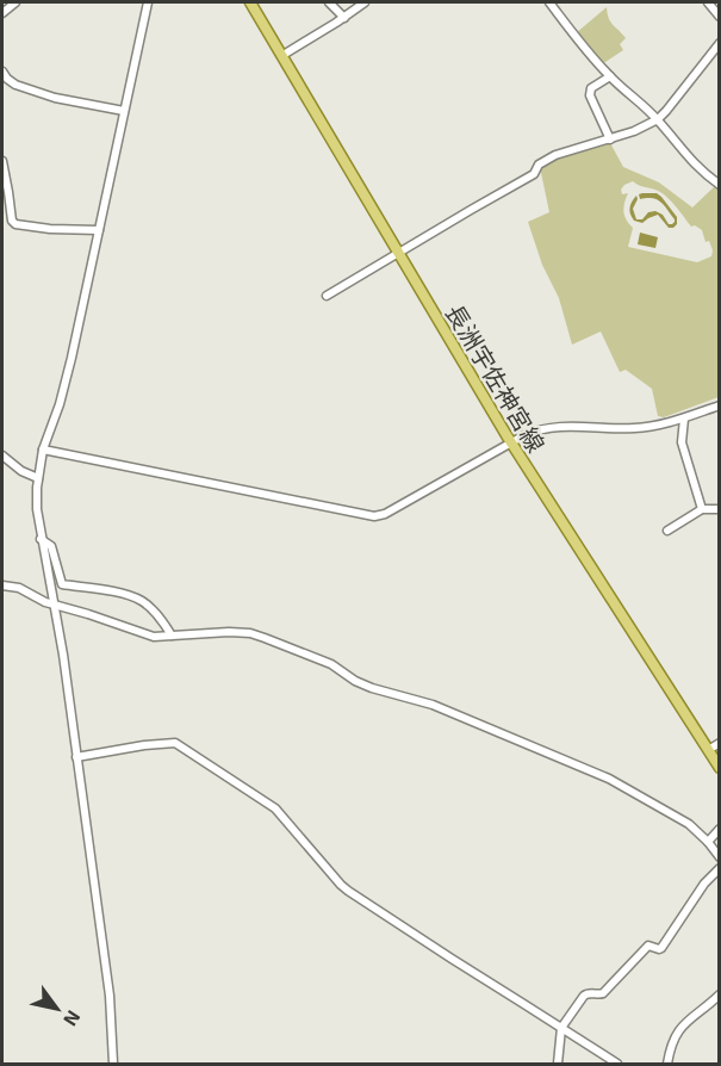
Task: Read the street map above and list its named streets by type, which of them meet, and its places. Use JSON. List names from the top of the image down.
{
  "streets": {
    "main road": ["長洲宇佐神宮線"]
  },
  "north": "bottom right"
}
